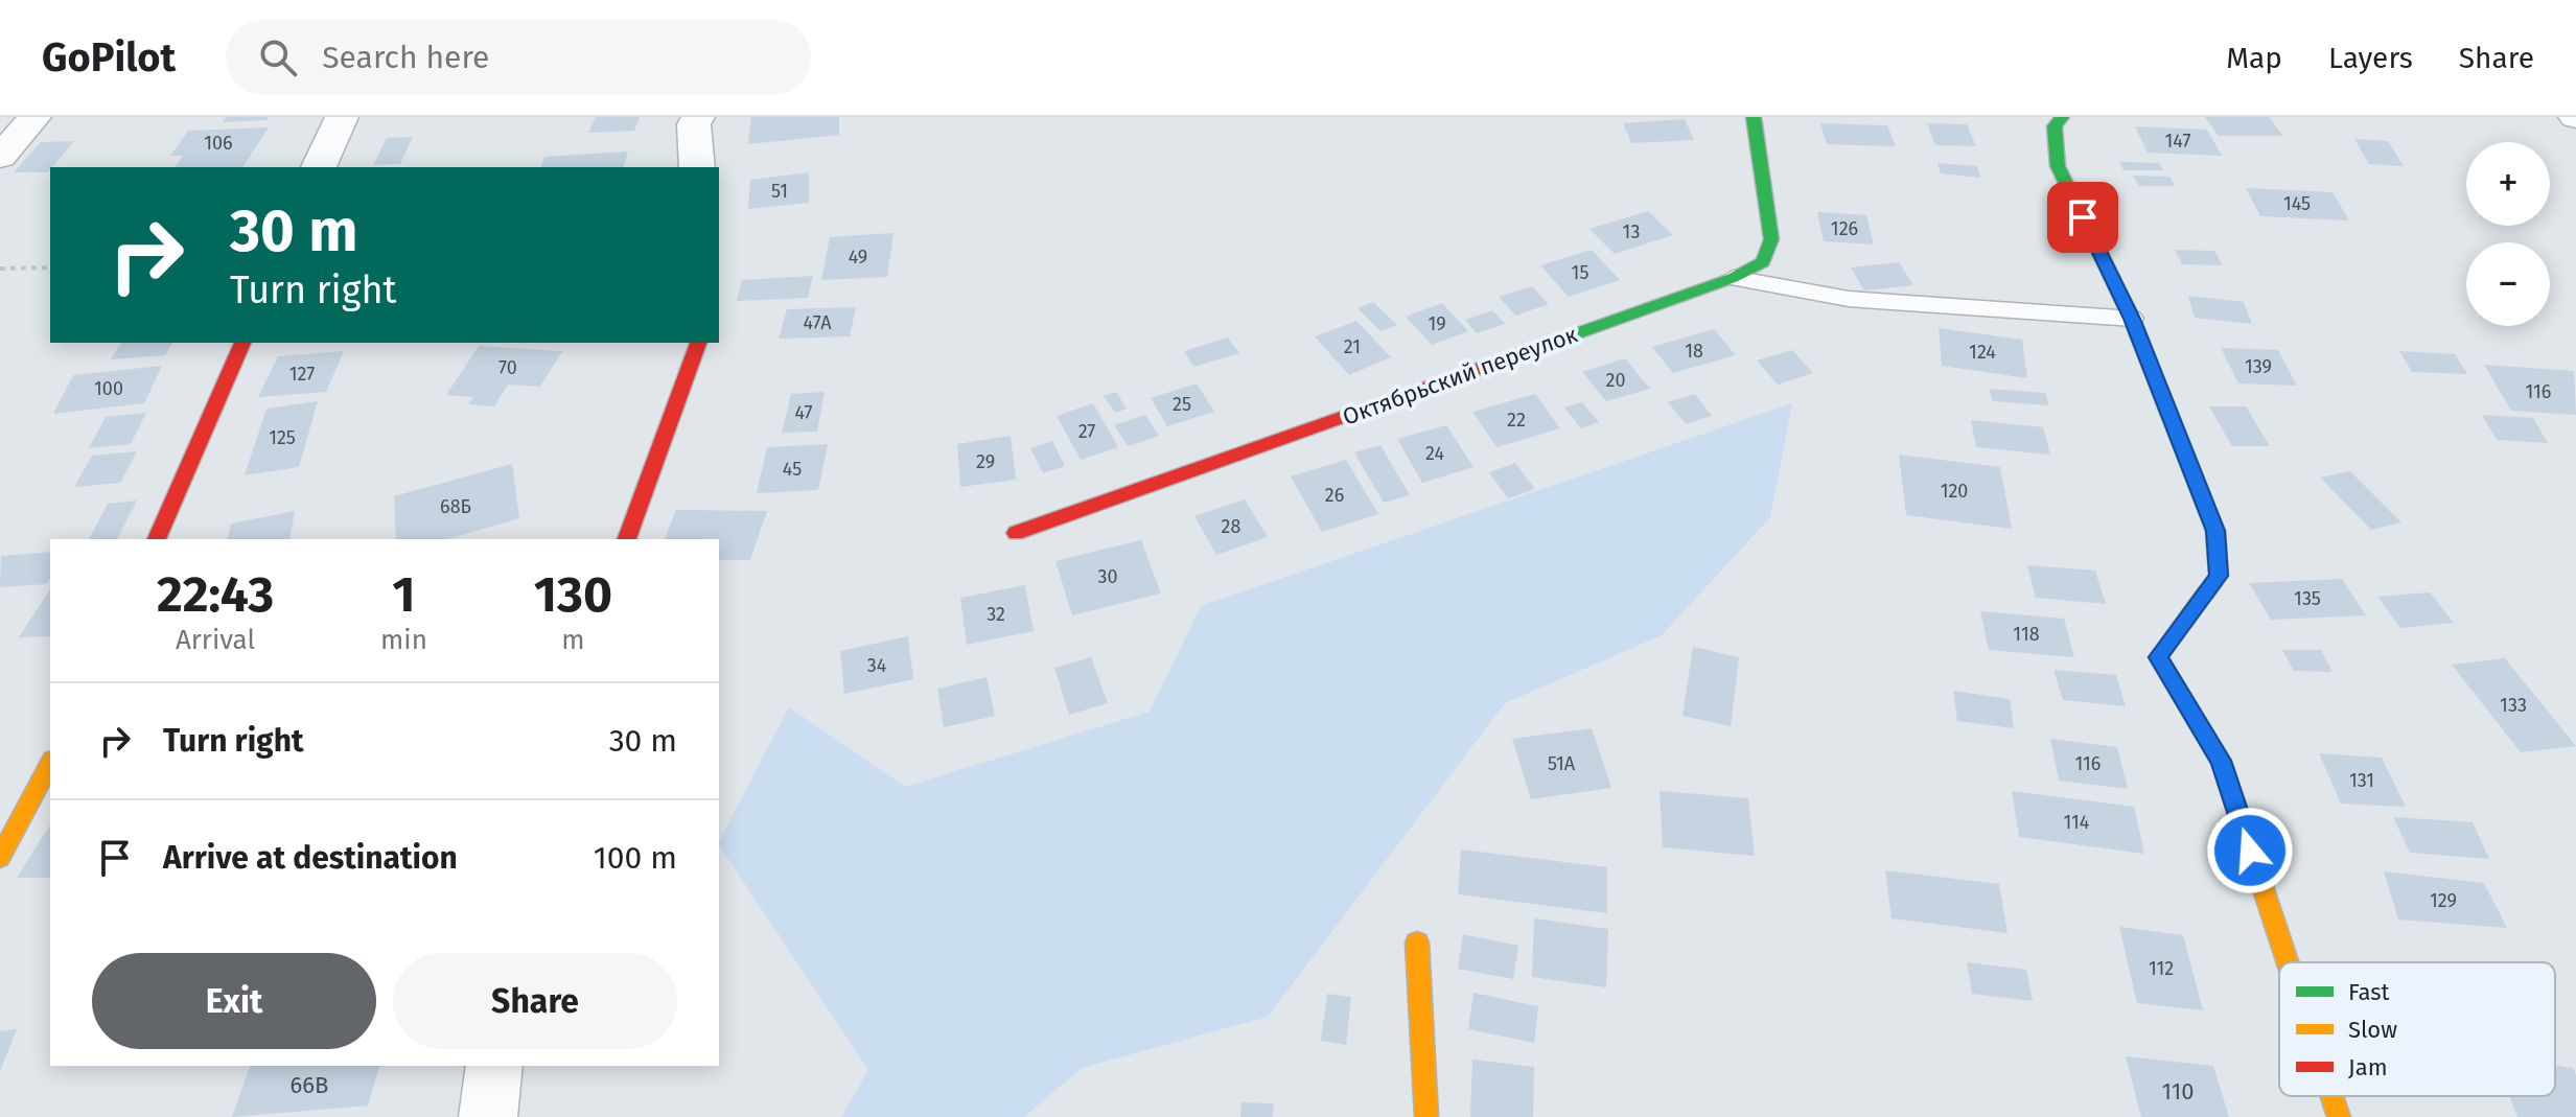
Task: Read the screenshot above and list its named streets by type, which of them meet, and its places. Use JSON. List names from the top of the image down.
{
  "streets": {
    "street": ["Октябрьский переулок"]
  },
  "house_numbers": [
    "147",
    "106",
    "51",
    "145",
    "126",
    "13",
    "49",
    "15",
    "47А",
    "19",
    "21",
    "18",
    "124",
    "139",
    "70",
    "127",
    "20",
    "100",
    "116",
    "25",
    "47",
    "22",
    "27",
    "125",
    "24",
    "29",
    "45",
    "120",
    "26",
    "68Б",
    "28",
    "30",
    "135",
    "32",
    "118",
    "34",
    "133",
    "51А",
    "116",
    "131",
    "114",
    "129",
    "112",
    "66В",
    "110"
  ],
  "legend": ["Fast", "Slow", "Jam"],
  "page": {
    "header": "GoPilot",
    "search": "Search here",
    "nav": ["Map", "Layers", "Share"],
    "map_buttons": ["+", "−"],
    "turn": ["30 m", "Turn right"],
    "eta": [
      "22:43",
      "Arrival",
      "1",
      "min",
      "130",
      "m"
    ],
    "list": [
      {
        "name": "Turn right",
        "value": "30 m"
      },
      {
        "name": "Arrive at destination",
        "value": "100 m"
      }
    ],
    "buttons": ["Exit", "Share"]
  }
}
